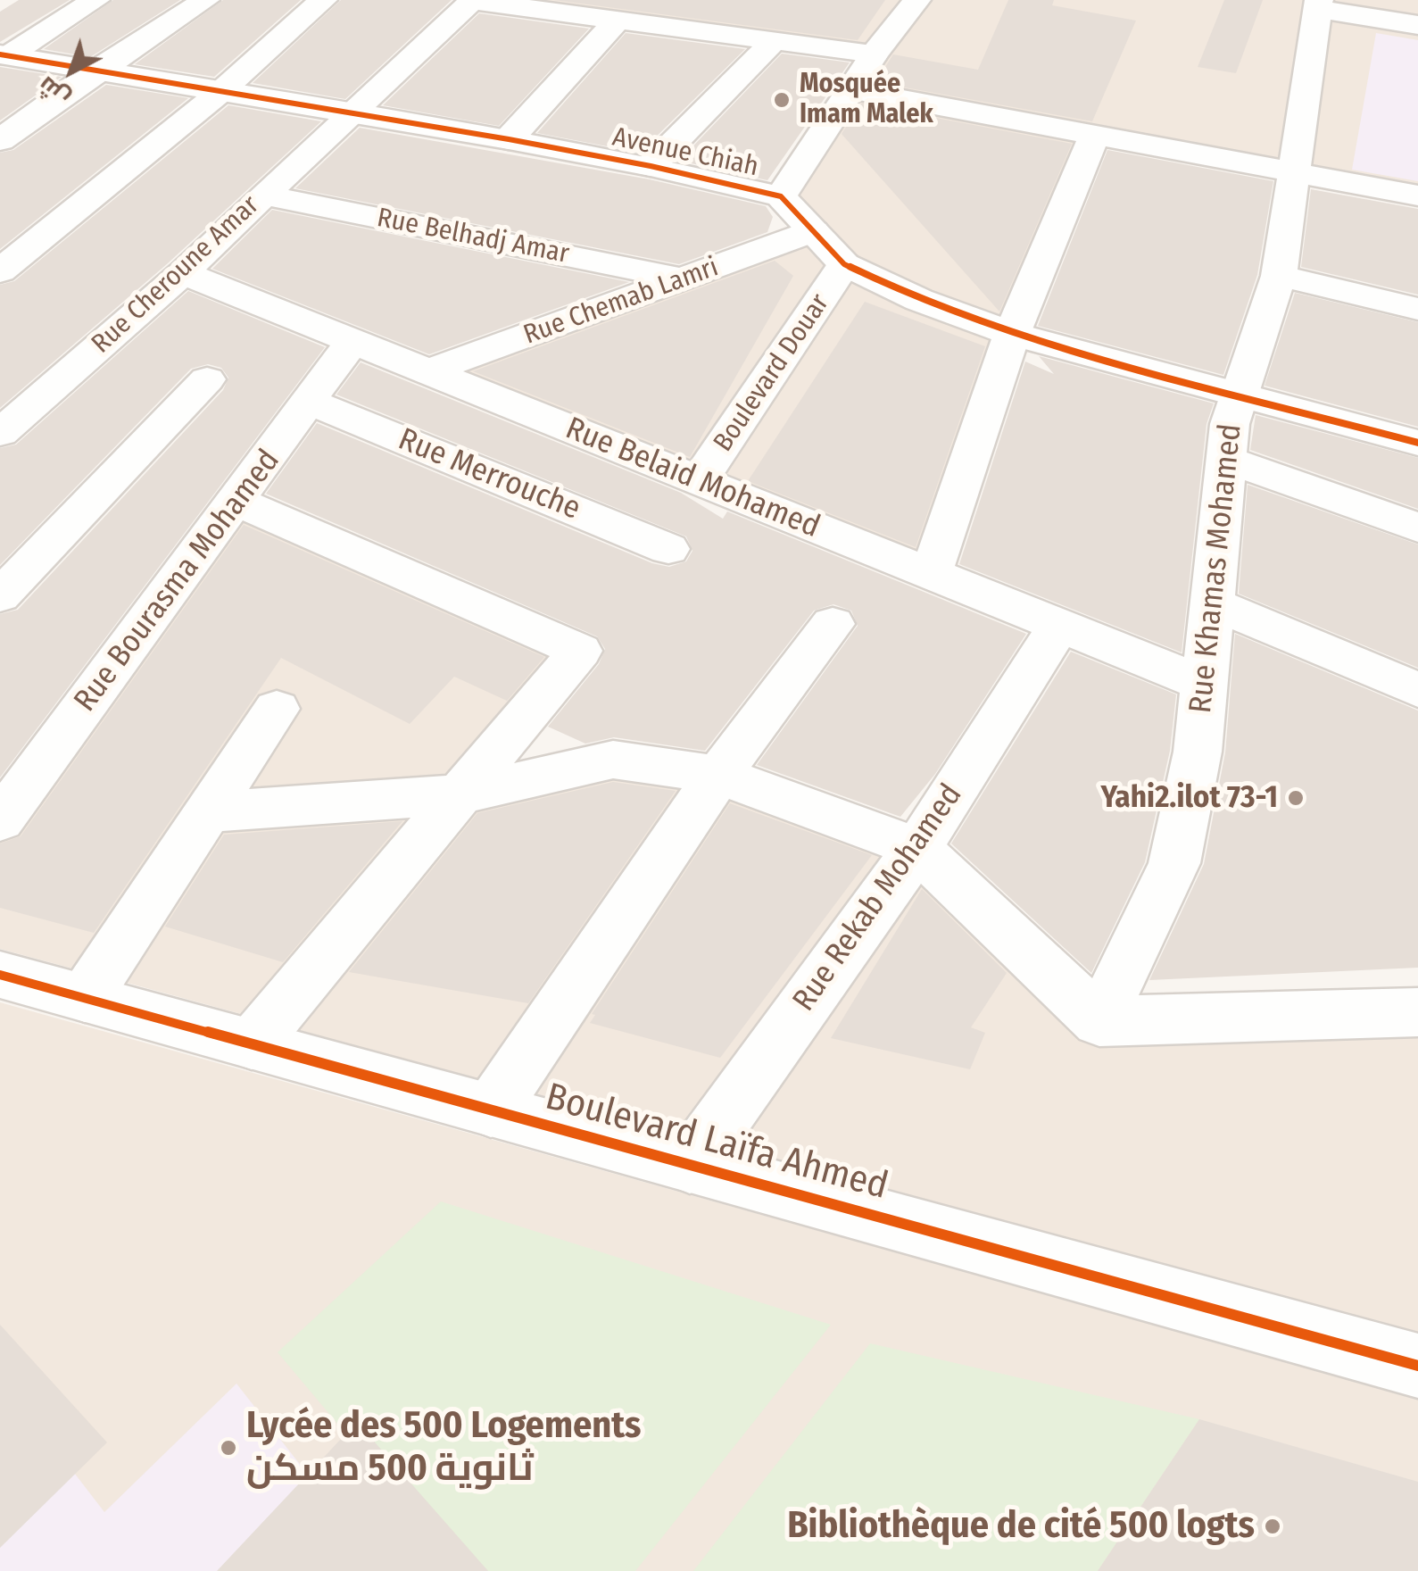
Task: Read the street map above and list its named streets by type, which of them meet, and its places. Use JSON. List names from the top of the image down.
{
  "streets": {
    "street": [
      "Avenue Chiah",
      "Rue Belhadj Amar",
      "Rue Cheroune Amar",
      "Rue Chemab Lamri",
      "Boulevard Douar",
      "Rue Merrouche",
      "Rue Belaid Mohamed",
      "Rue Khamas Mohamed",
      "Rue Bourasma Mohamed",
      "Rue Rekab Mohamed",
      "Boulevard Laïfa Ahmed"
    ]
  },
  "crossings": [
    ["Avenue Chiah", "Rue Cheroune Amar"],
    ["Avenue Chiah", "Rue Chemab Lamri"],
    ["Avenue Chiah", "Boulevard Douar"],
    ["Avenue Chiah", "Rue Khamas Mohamed"],
    ["Rue Belhadj Amar", "Rue Cheroune Amar"],
    ["Rue Belhadj Amar", "Rue Chemab Lamri"],
    ["Rue Cheroune Amar", "Rue Belaid Mohamed"],
    ["Rue Chemab Lamri", "Rue Belaid Mohamed"],
    ["Boulevard Douar", "Rue Belaid Mohamed"],
    ["Rue Merrouche", "Rue Bourasma Mohamed"],
    ["Rue Belaid Mohamed", "Rue Khamas Mohamed"],
    ["Rue Belaid Mohamed", "Rue Bourasma Mohamed"],
    ["Rue Belaid Mohamed", "Rue Rekab Mohamed"],
    ["Rue Rekab Mohamed", "Boulevard Laïfa Ahmed"]
  ],
  "places": [
    "Mosquée Imam Malek",
    "Yahi2.ilot 73-1",
    "Lycée des 500 Logements ثانوية 500 مسكن",
    "Bibliothèque de cité 500 logts"
  ],
  "north": "bottom left"
}
